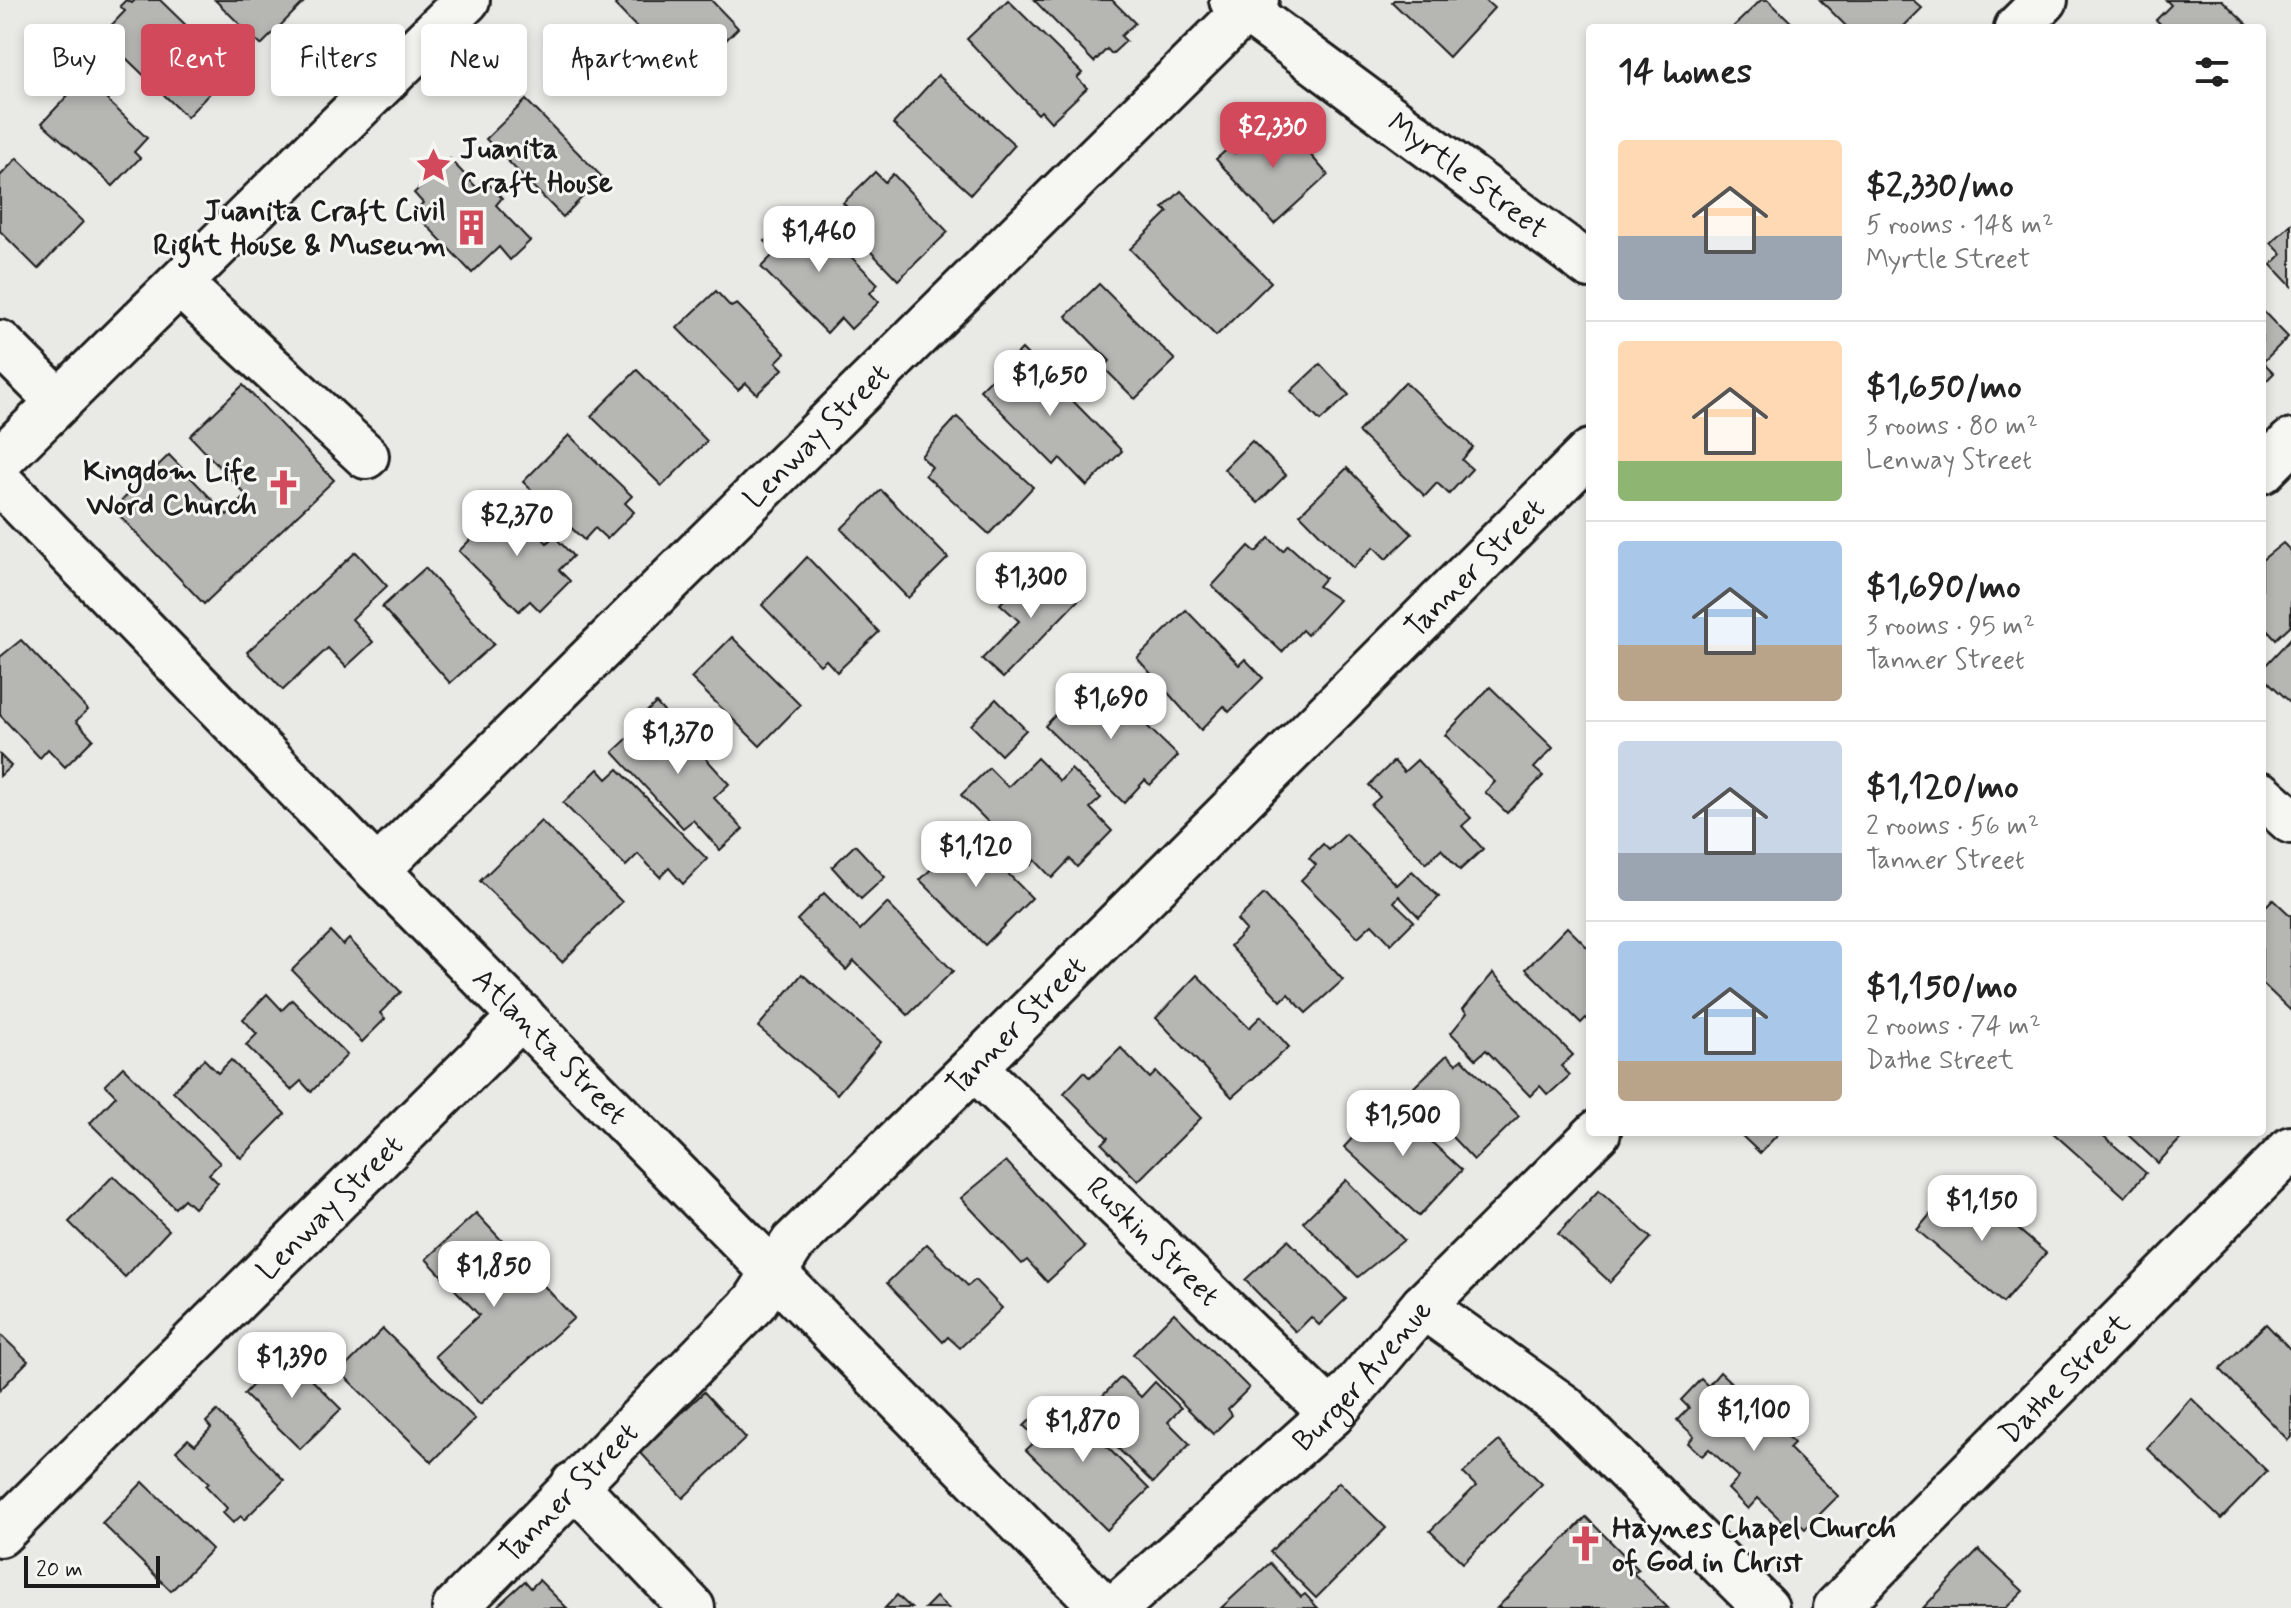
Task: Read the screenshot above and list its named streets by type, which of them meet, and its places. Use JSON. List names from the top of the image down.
{
  "streets": {
    "street": [
      "Myrtle Street",
      "Lenway Street",
      "Tanner Street",
      "Atlanta Street",
      "Ruskin Street",
      "Burger Avenue",
      "Dathe Street"
    ]
  },
  "crossings": [
    ["Myrtle Street", "Lenway Street"],
    ["Lenway Street", "Atlanta Street"],
    ["Tanner Street", "Atlanta Street"],
    ["Tanner Street", "Ruskin Street"],
    ["Ruskin Street", "Burger Avenue"]
  ],
  "places": {
    "place": ["Juanita Craft House"],
    "building": ["Juanita Craft Civil Right House & Museum"],
    "church": ["Kingdom Life Word Church", "Haynes Chapel Church of God in Christ"]
  },
  "scale_bar": "20 m",
  "page": {
    "chip": [
      "Buy",
      "Rent",
      "Filters",
      "New",
      "Apartment"
    ],
    "heading": "14 homes",
    "price": [
      "$2,330",
      "$1,460",
      "$1,650",
      "$2,370",
      "$1,300",
      "$1,690",
      "$1,370",
      "$1,120",
      "$1,500",
      "$1,150",
      "$1,850",
      "$1,390",
      "$1,100",
      "$1,870"
    ],
    "list": [
      {
        "name": "$2,330/mo",
        "note": "5 rooms · 148 m² · Myrtle Street"
      },
      {
        "name": "$1,650/mo",
        "note": "3 rooms · 80 m² · Lenway Street"
      },
      {
        "name": "$1,690/mo",
        "note": "3 rooms · 95 m² · Tanner Street"
      },
      {
        "name": "$1,120/mo",
        "note": "2 rooms · 56 m² · Tanner Street"
      },
      {
        "name": "$1,150/mo",
        "note": "2 rooms · 74 m² · Dathe Street"
      }
    ],
    "scale": "20 m"
  }
}
